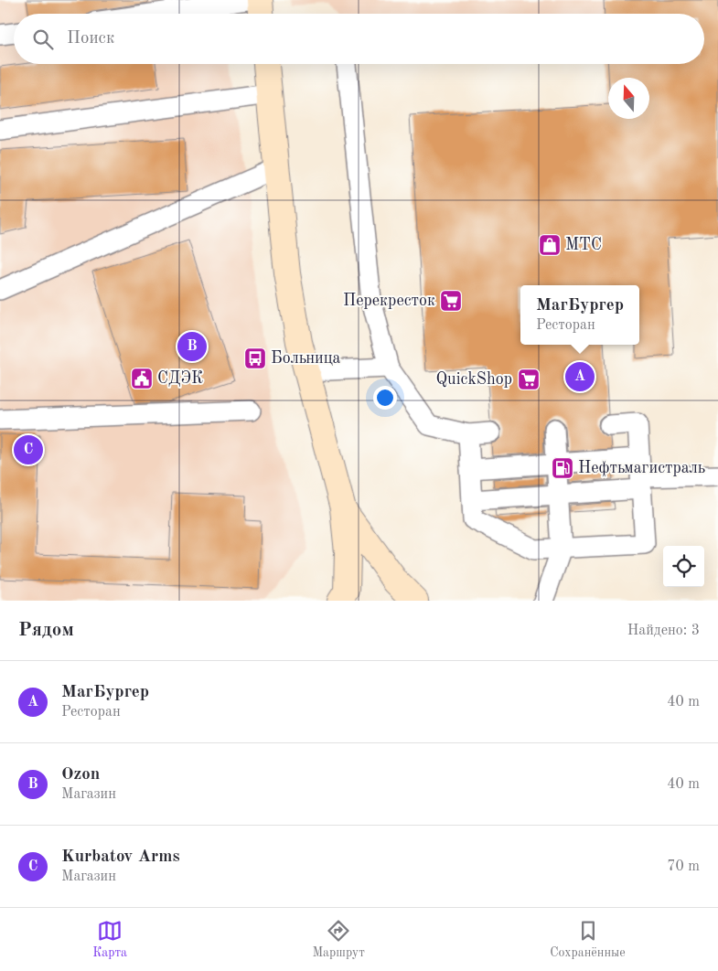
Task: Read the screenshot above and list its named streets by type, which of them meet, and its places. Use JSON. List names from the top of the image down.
{
  "places": {
    "shop": ["МТС"],
    "supermarket": ["Перекресток", "QuickShop"],
    "bus stop": ["Больница"],
    "public building": ["СДЭК"],
    "fuel station": ["Нефтьмагистраль"]
  },
  "north": "top",
  "page": {
    "search": "Поиск",
    "popup": ["МагБургер", "Ресторан"],
    "pins": ["B", "A", "C"],
    "heading": ["Рядом", "Найдено: 3"],
    "list": [
      {
        "mark": "A",
        "name": "МагБургер",
        "note": "Ресторан",
        "value": "40 m"
      },
      {
        "mark": "B",
        "name": "Ozon",
        "note": "Магазин",
        "value": "40 m"
      },
      {
        "mark": "C",
        "name": "Kurbatov Arms",
        "note": "Магазин",
        "value": "70 m"
      }
    ],
    "nav": ["Карта", "Маршрут", "Сохранённые"]
  }
}
